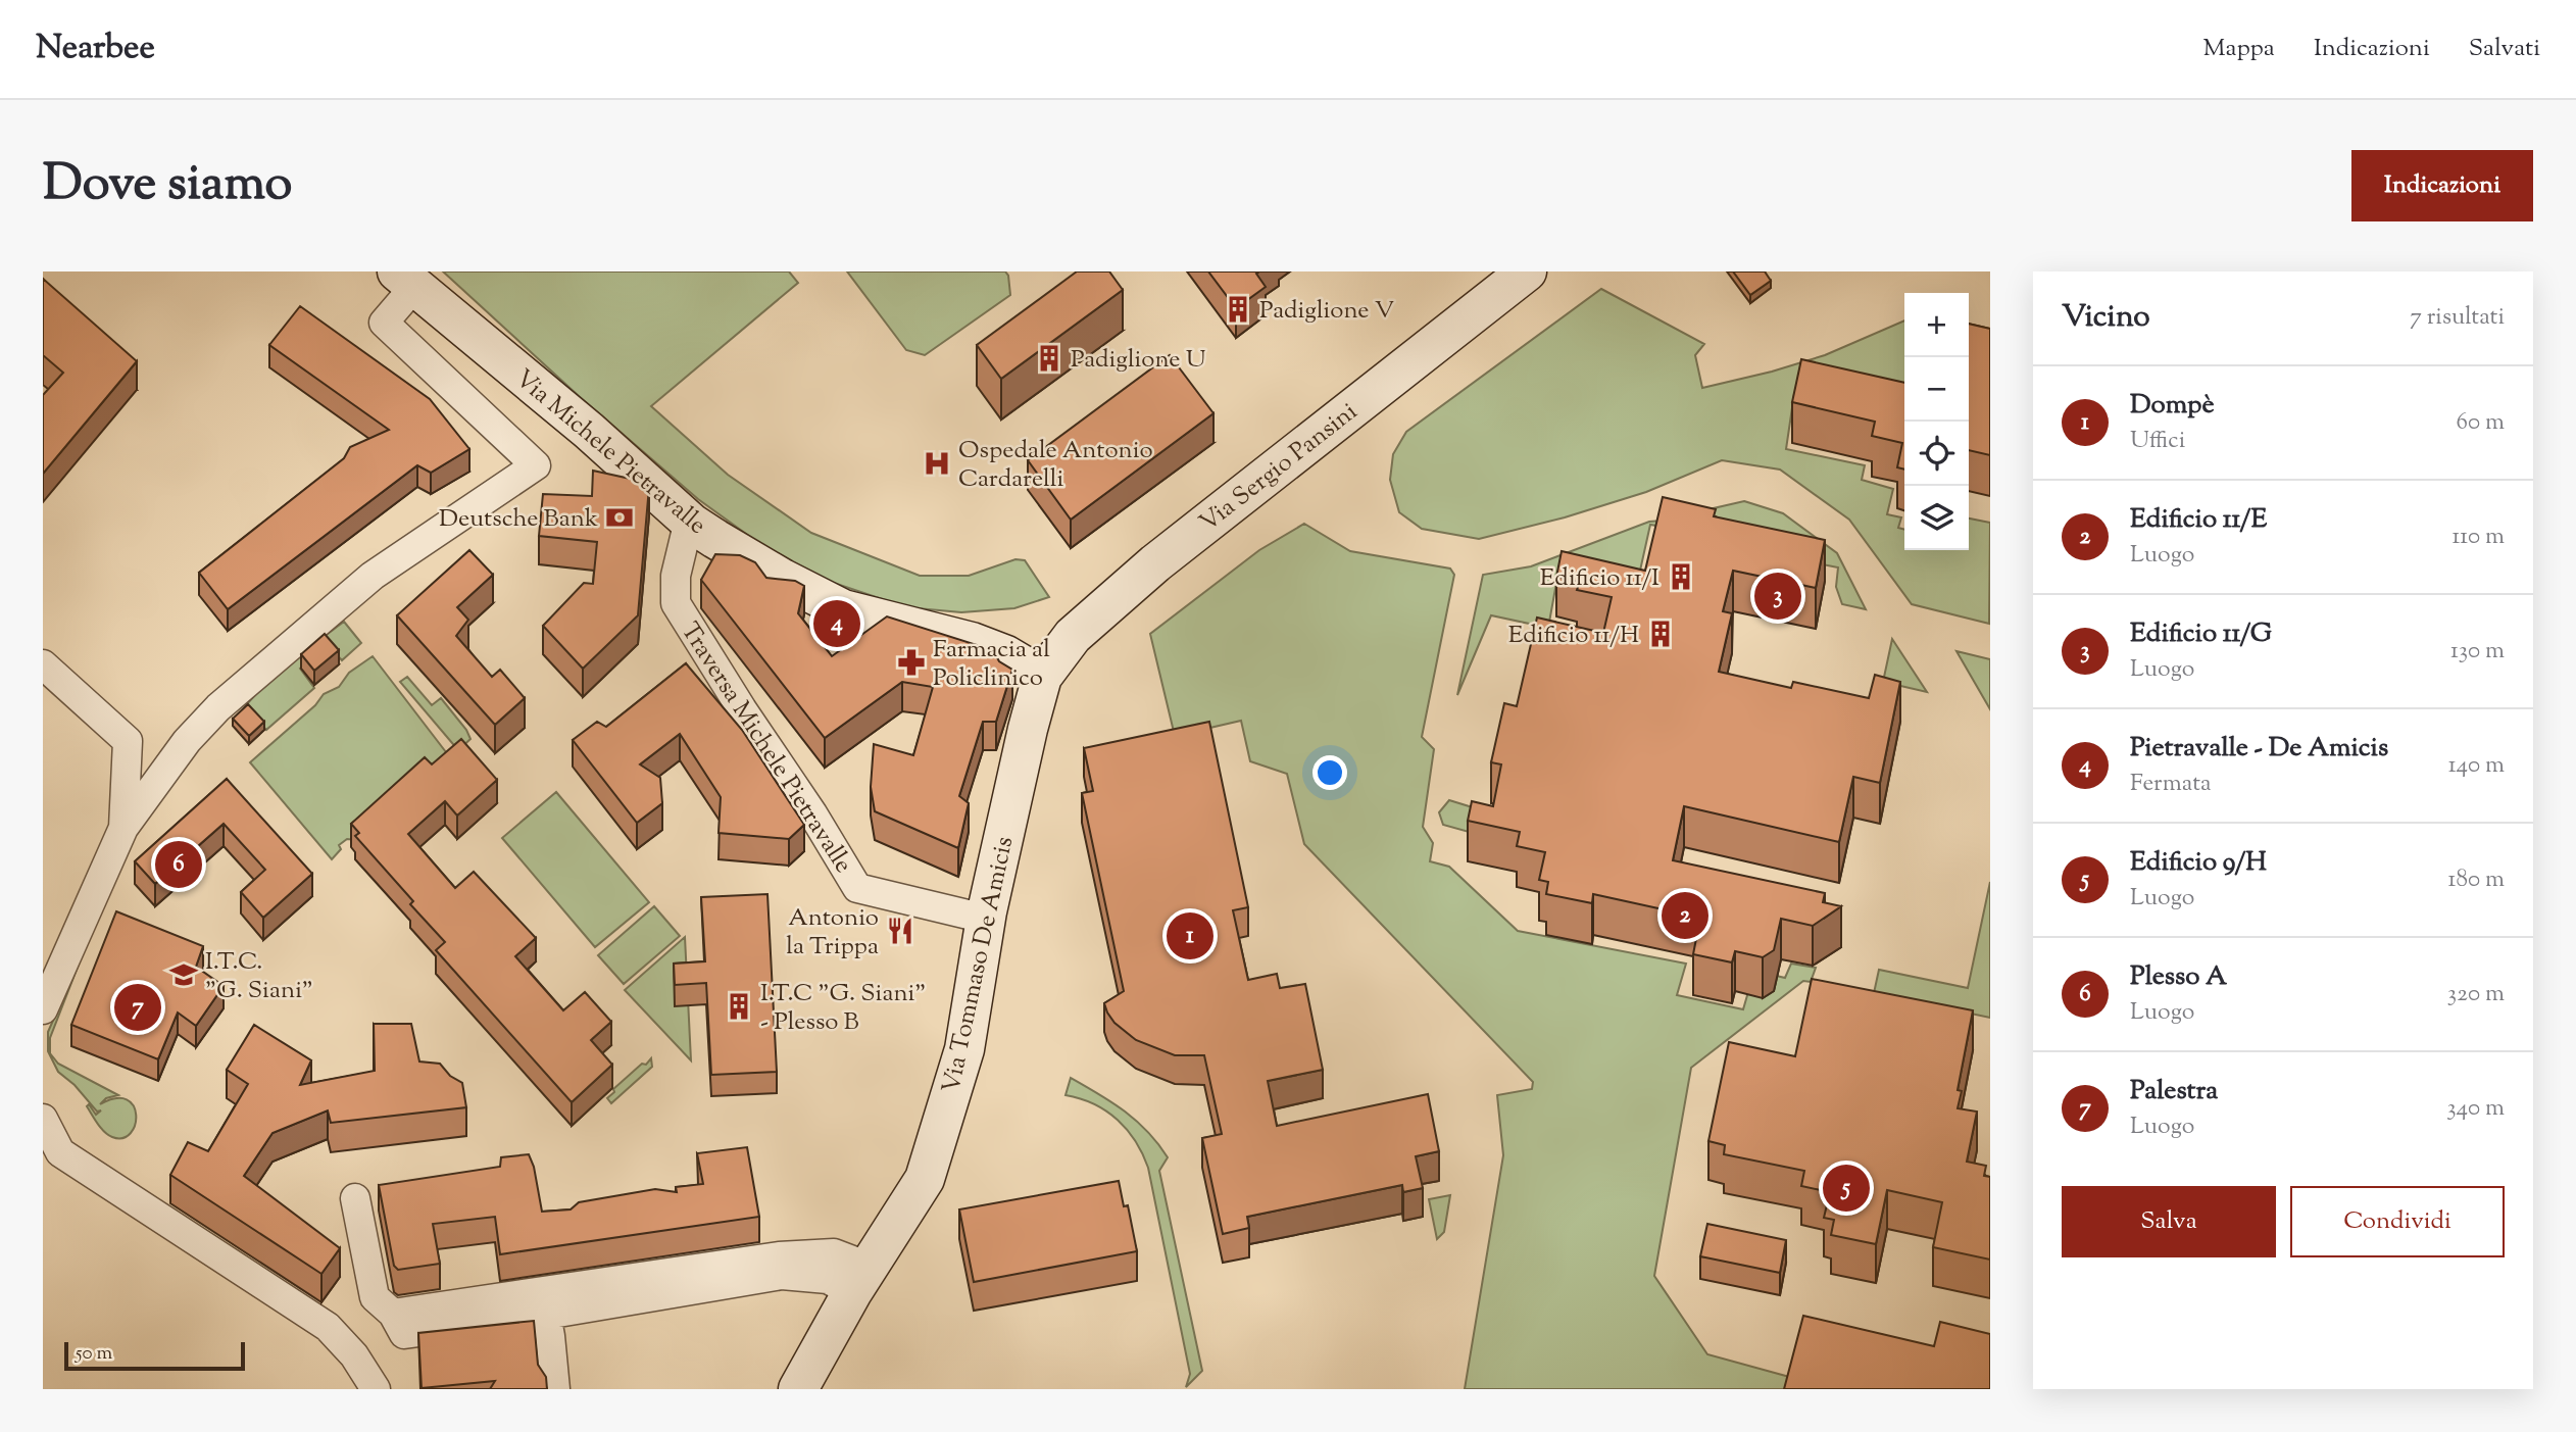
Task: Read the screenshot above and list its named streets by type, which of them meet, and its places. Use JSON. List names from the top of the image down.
{
  "streets": {
    "main road": ["Via Michele Pietravalle", "Via Sergio Pansini", "Via Tommaso De Amicis"],
    "street": ["Traversa Michele Pietravalle"]
  },
  "crossings": [
    ["Via Michele Pietravalle", "Via Sergio Pansini"],
    ["Via Michele Pietravalle", "Traversa Michele Pietravalle"],
    ["Via Michele Pietravalle", "Via Tommaso De Amicis"],
    ["Via Sergio Pansini", "Via Tommaso De Amicis"],
    ["Traversa Michele Pietravalle", "Via Tommaso De Amicis"]
  ],
  "places": {
    "building": [
      "Padiglione V",
      "Padiglione U",
      "Edificio 11/I",
      "Edificio 11/H",
      "I.T.C \"G. Siani\" - Plesso B"
    ],
    "hospital": ["Ospedale Antonio Cardarelli"],
    "bank": ["Deutsche Bank"],
    "pharmacy": ["Farmacia al Policlinico"],
    "restaurant": ["Antonio la Trippa"],
    "school or university": ["I.T.C. \"G. Siani\""]
  },
  "scale_bar": "50 m",
  "page": {
    "header": "Nearbee",
    "nav": ["Mappa", "Indicazioni", "Salvati"],
    "title": "Dove siamo",
    "buttons": [
      "Indicazioni",
      ["Salva", "Condividi"]
    ],
    "heading": ["Vicino", "7 risultati"],
    "map_buttons": ["+", "−"],
    "list": [
      {
        "mark": "1",
        "name": "Dompè",
        "note": "Uffici",
        "value": "60 m"
      },
      {
        "mark": "2",
        "name": "Edificio 11/E",
        "note": "Luogo",
        "value": "110 m"
      },
      {
        "mark": "3",
        "name": "Edificio 11/G",
        "note": "Luogo",
        "value": "130 m"
      },
      {
        "mark": "4",
        "name": "Pietravalle - De Amicis",
        "note": "Fermata",
        "value": "140 m"
      },
      {
        "mark": "5",
        "name": "Edificio 9/H",
        "note": "Luogo",
        "value": "180 m"
      },
      {
        "mark": "6",
        "name": "Plesso A",
        "note": "Luogo",
        "value": "320 m"
      },
      {
        "mark": "7",
        "name": "Palestra",
        "note": "Luogo",
        "value": "340 m"
      }
    ],
    "pins": [
      "3",
      "4",
      "6",
      "2",
      "1",
      "7",
      "5"
    ],
    "scale": "50 m"
  }
}
